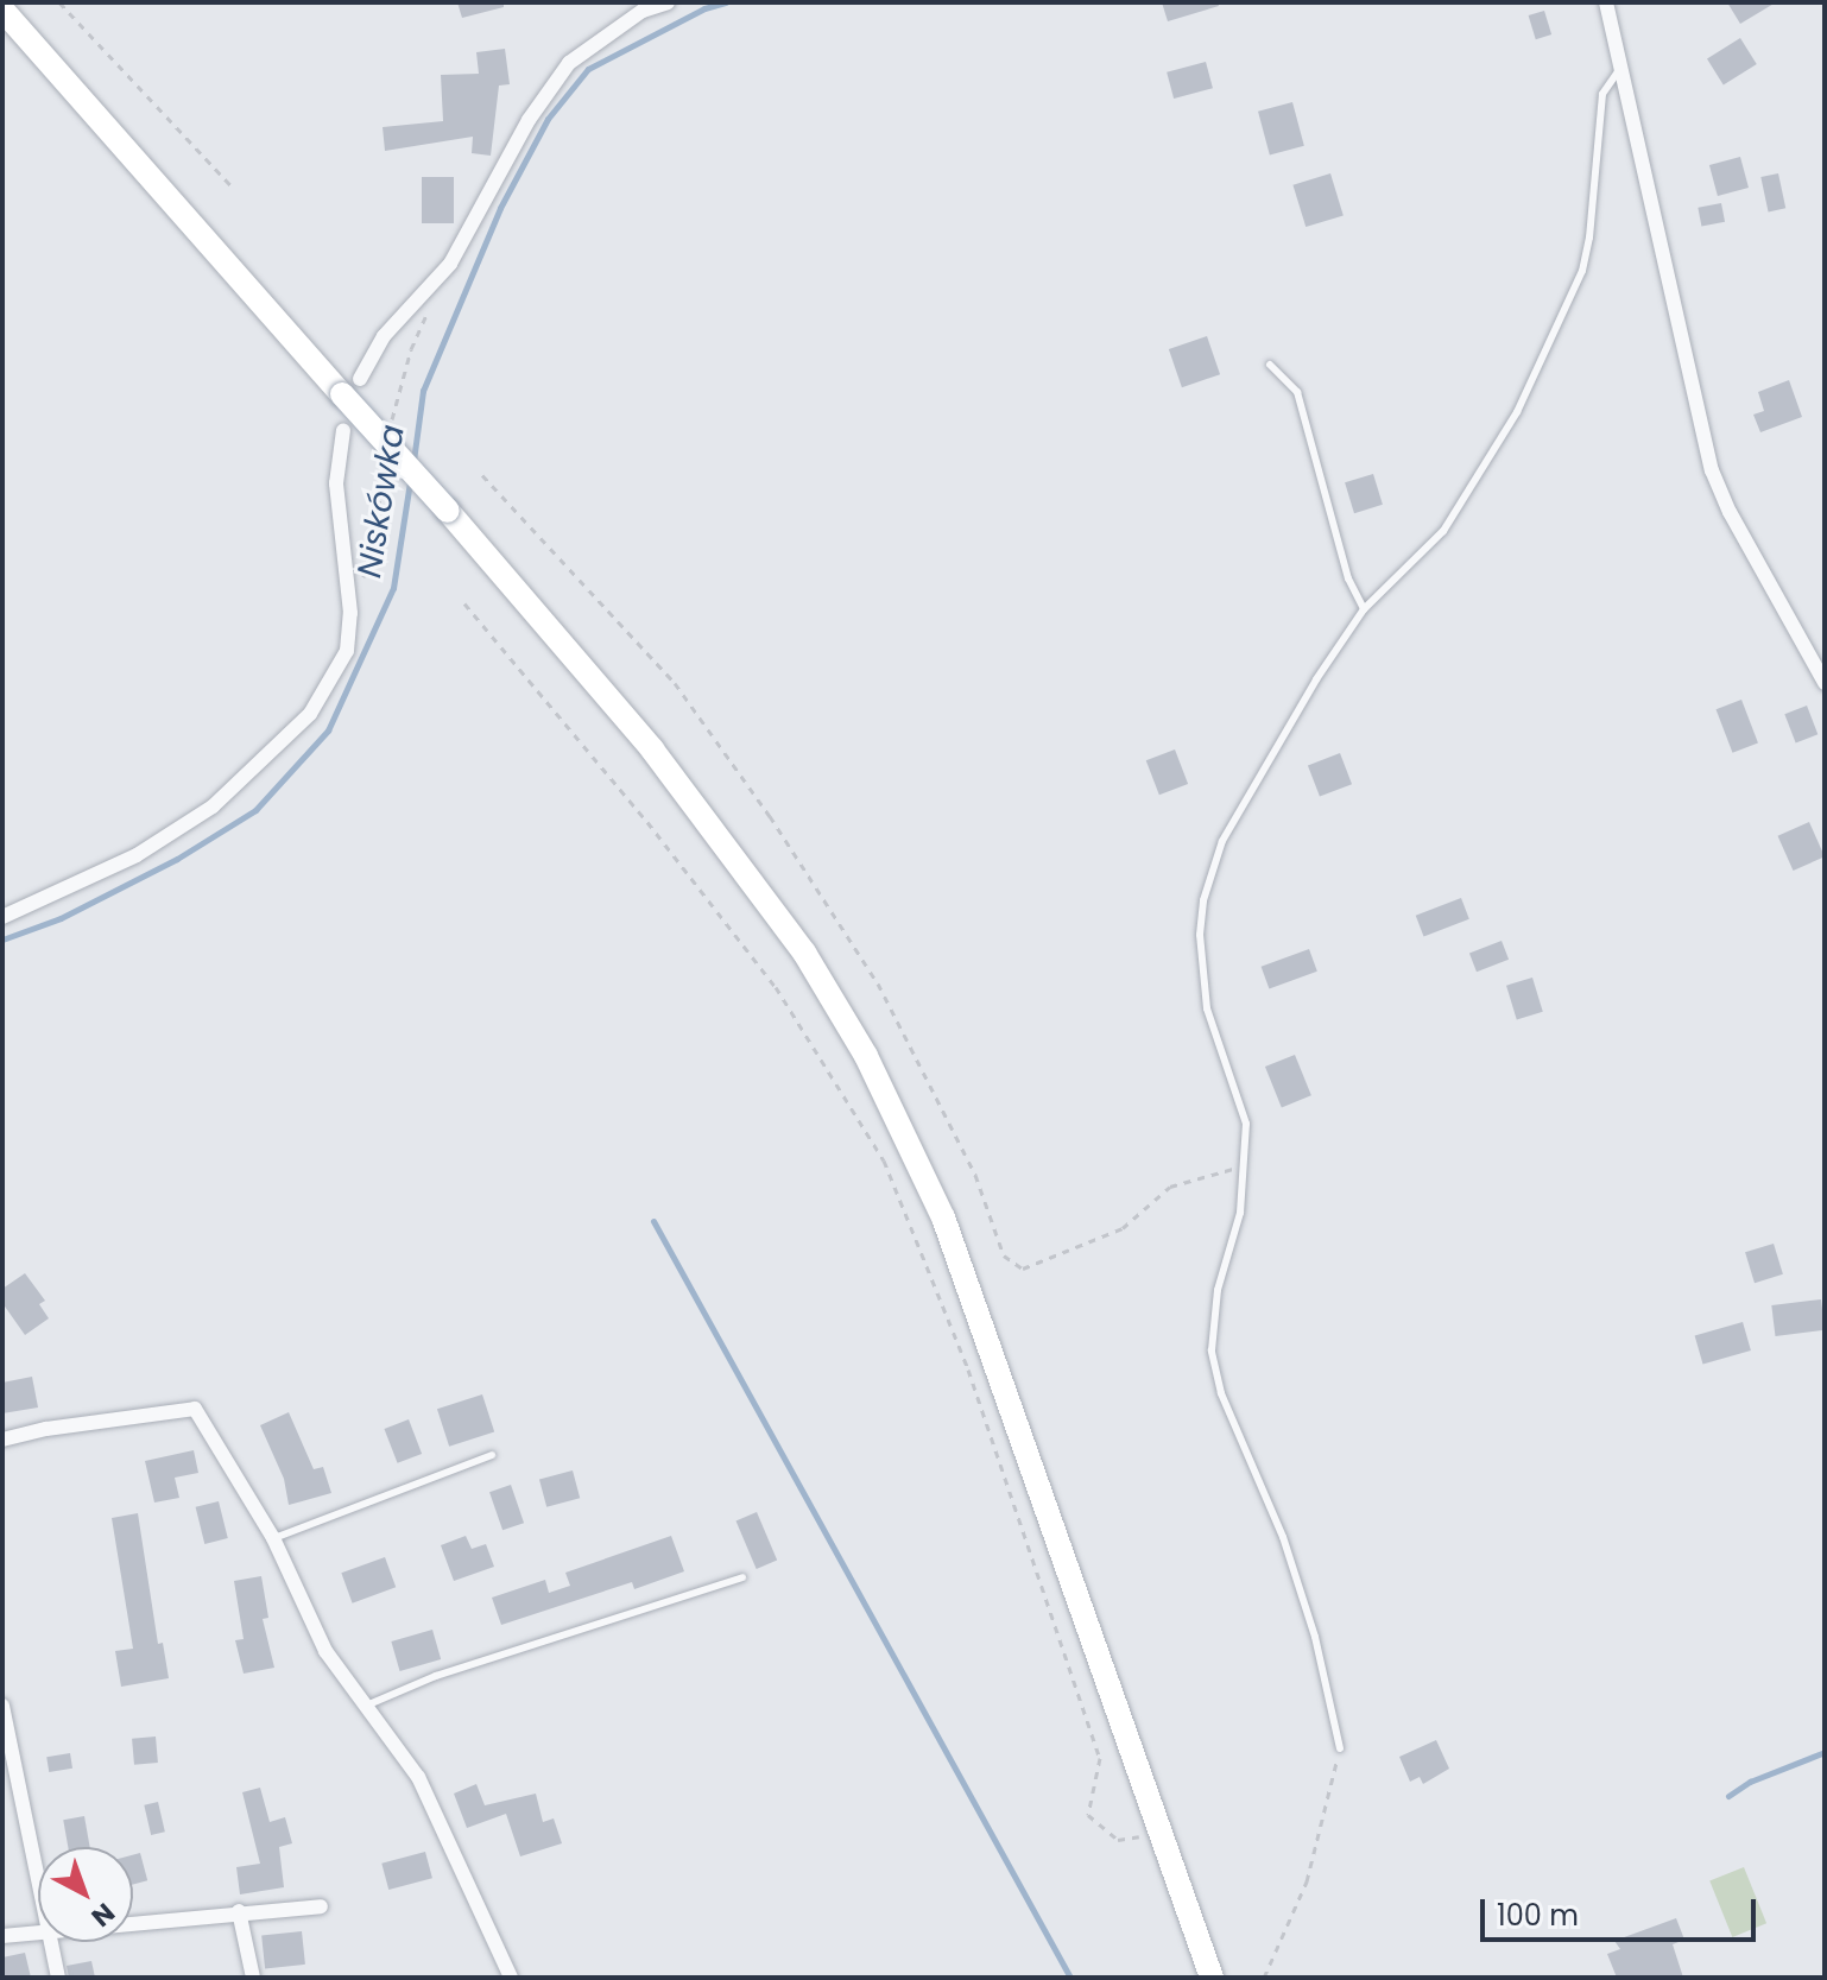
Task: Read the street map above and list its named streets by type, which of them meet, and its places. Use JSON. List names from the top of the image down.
{
  "water": ["Niskówka"],
  "scale_bar": "100 m",
  "north": "bottom right"
}
